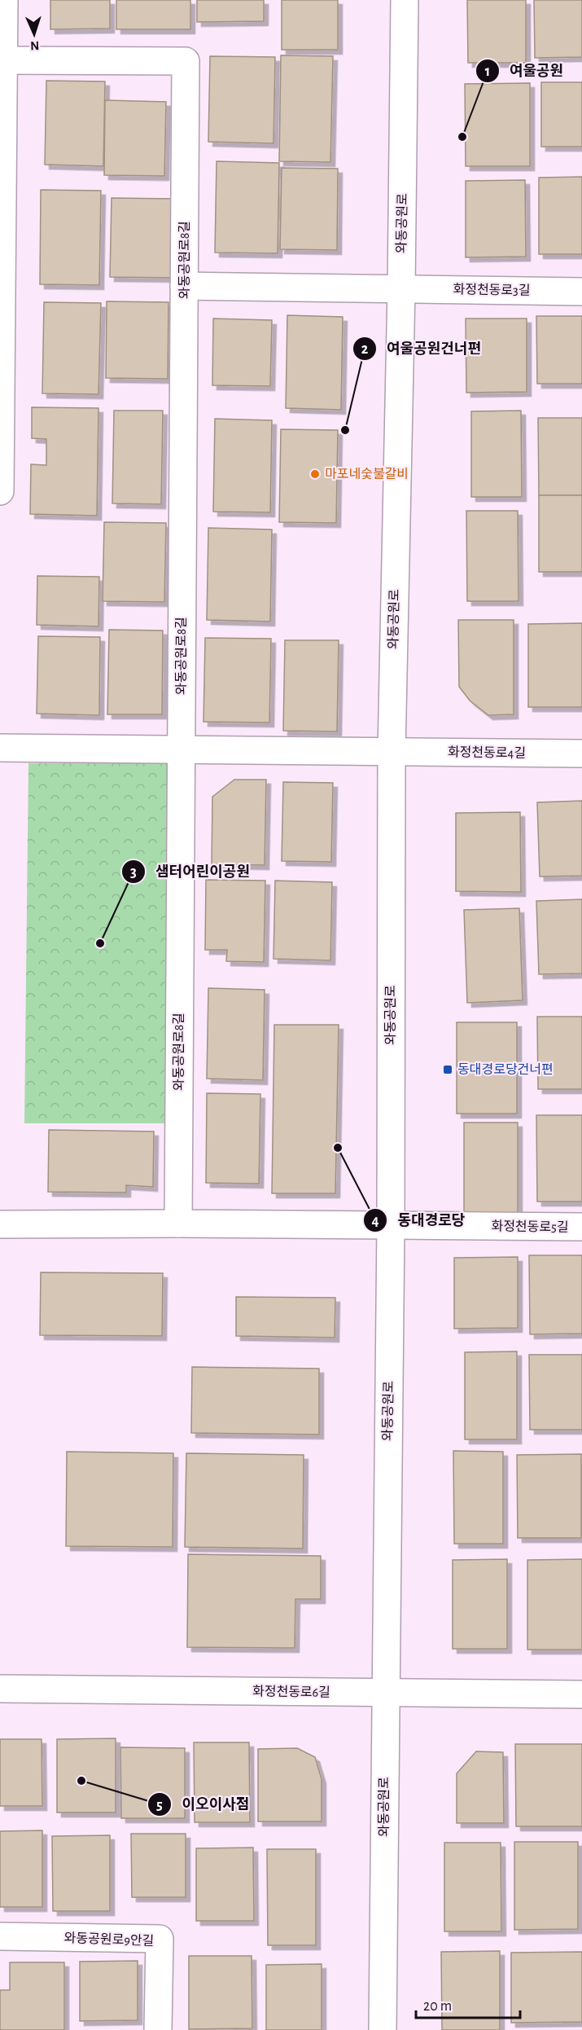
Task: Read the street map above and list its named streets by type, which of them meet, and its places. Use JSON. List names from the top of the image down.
{
  "streets": {
    "street": [
      "와동공원로",
      "와동공원로8길",
      "화정천동로3길",
      "화정천동로4길",
      "화정천동로5길",
      "화정천동로6길",
      "와동공원로9안길"
    ]
  },
  "crossings": [
    ["와동공원로", "화정천동로3길"],
    ["와동공원로", "화정천동로4길"],
    ["와동공원로", "화정천동로5길"],
    ["와동공원로", "화정천동로6길"],
    ["와동공원로8길", "화정천동로3길"],
    ["와동공원로8길", "화정천동로4길"]
  ],
  "places": {
    "other": [
      "여울공원",
      "여울공원건너편",
      "마포네숯불갈비",
      "샘터어린이공원",
      "동대경로당",
      "이오이사점"
    ],
    "transit": ["동대경로당건너편"]
  },
  "scale_bar": "20 m",
  "north": "bottom"
}
